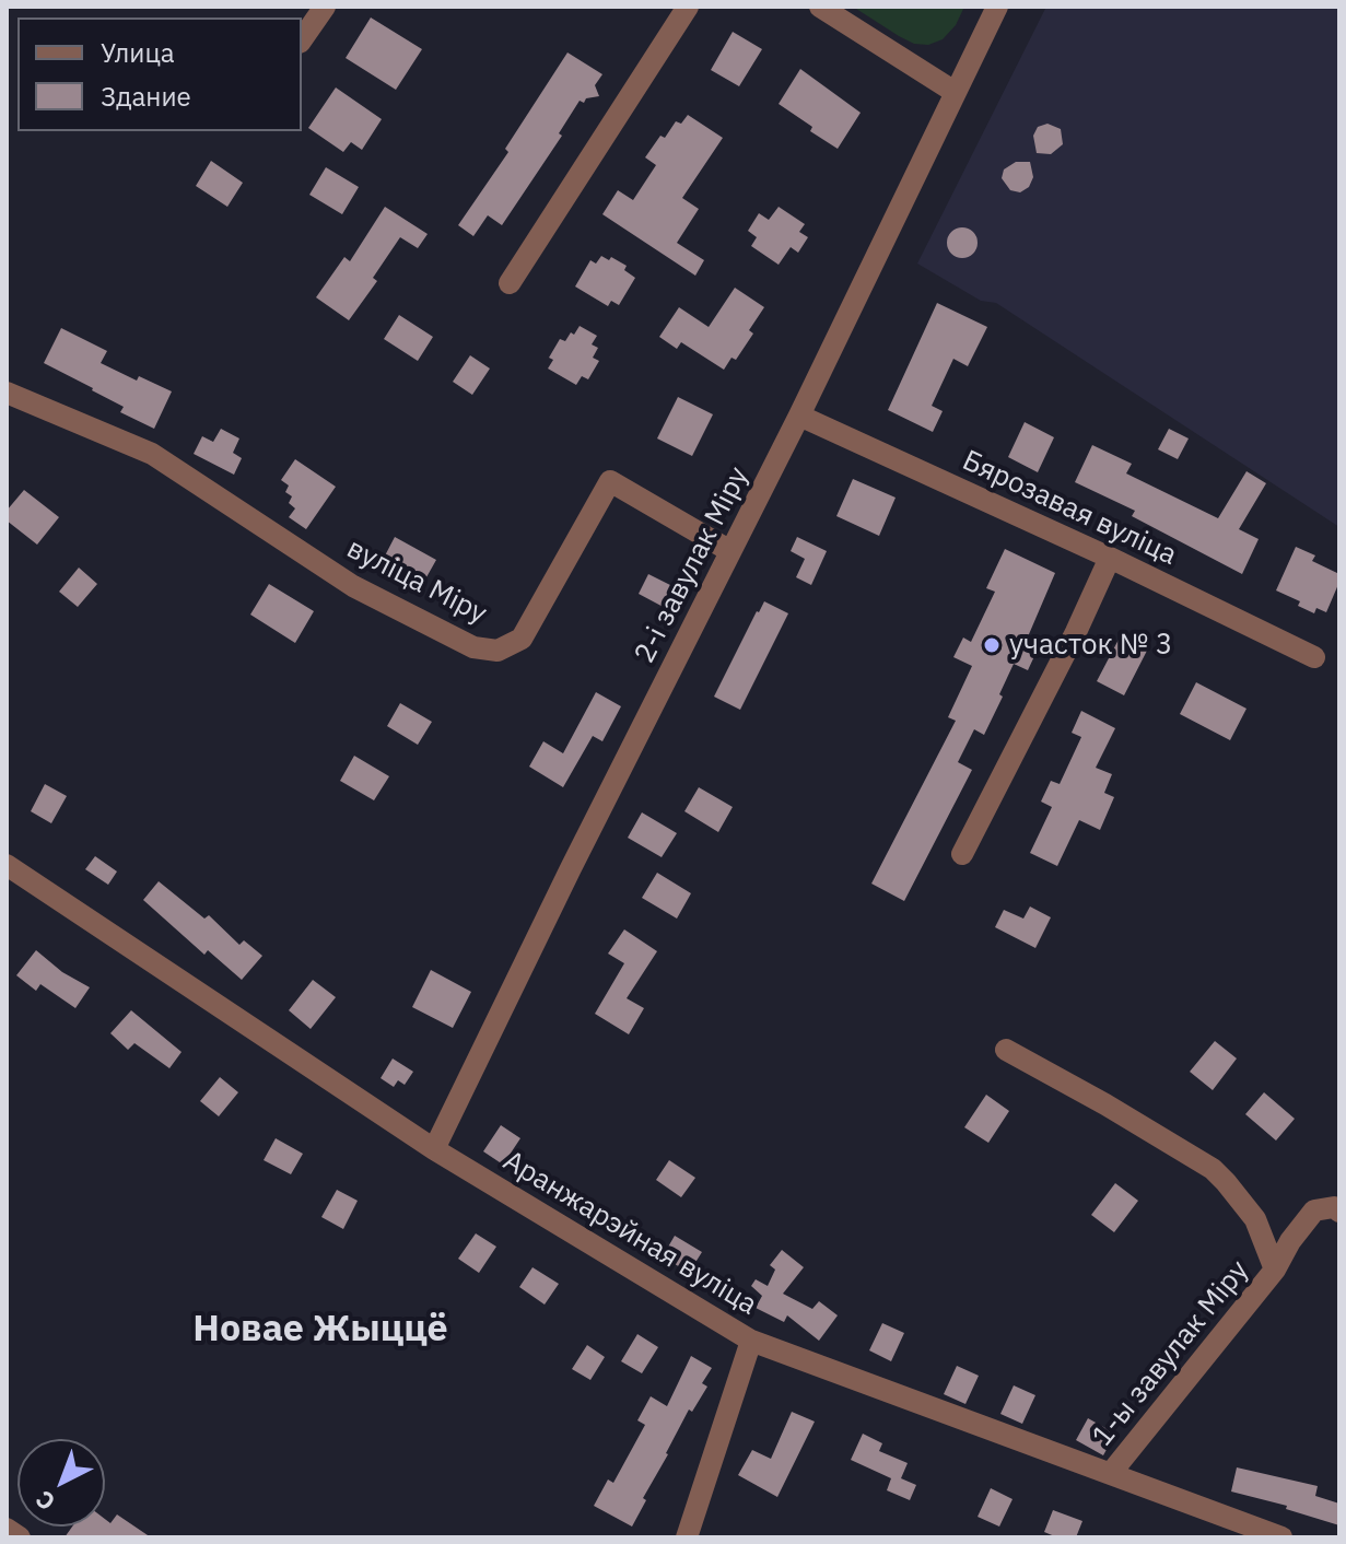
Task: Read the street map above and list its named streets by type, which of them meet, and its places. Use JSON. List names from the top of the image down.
{
  "streets": {
    "street": [
      "Бярозавая вуліца",
      "2-і завулак Міру",
      "вуліца Міру",
      "Аранжарэйная вуліца",
      "1-ы завулак Міру"
    ]
  },
  "crossings": [
    ["Бярозавая вуліца", "2-і завулак Міру"],
    ["2-і завулак Міру", "вуліца Міру"],
    ["2-і завулак Міру", "Аранжарэйная вуліца"],
    ["Аранжарэйная вуліца", "1-ы завулак Міру"]
  ],
  "districts": ["Новае Жыццё"],
  "places": ["участок № 3"],
  "legend": ["Улица", "Здание"],
  "north": "bottom left"
}
